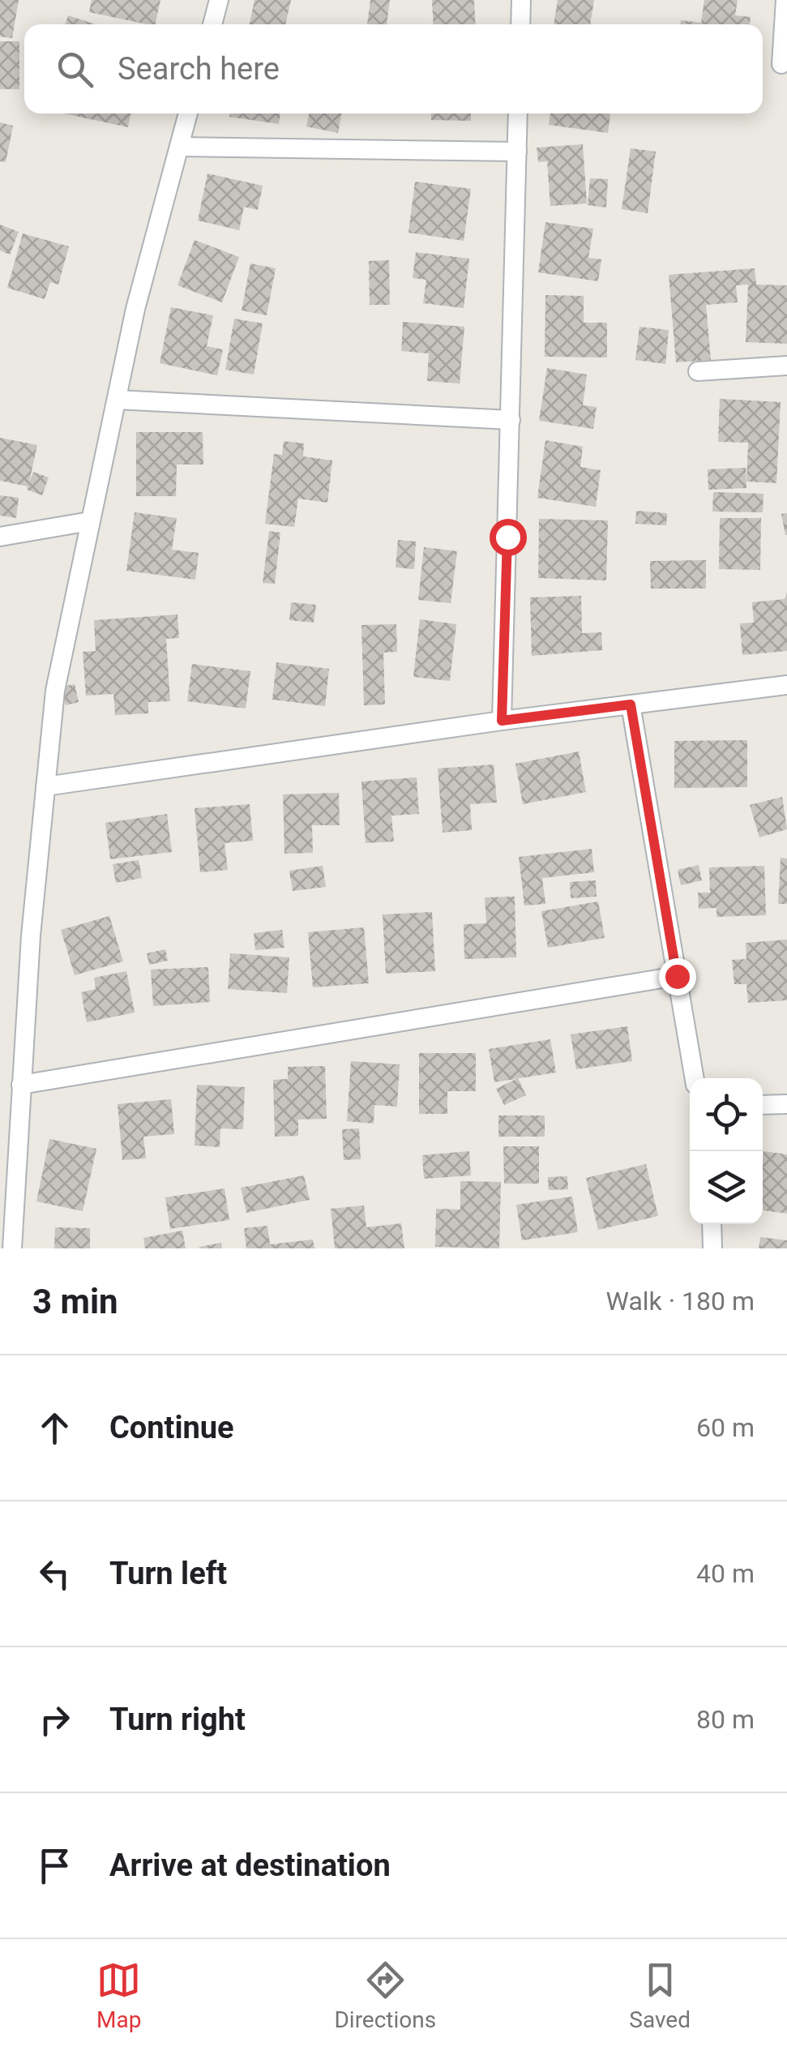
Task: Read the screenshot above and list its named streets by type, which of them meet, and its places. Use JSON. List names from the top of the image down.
{
  "page": {
    "search": "Search here",
    "heading": ["3 min", "Walk · 180 m"],
    "list": [
      ["Continue", "60 m"],
      ["Turn left", "40 m"],
      ["Turn right", "80 m"],
      "Arrive at destination"
    ],
    "nav": ["Map", "Directions", "Saved"]
  }
}
